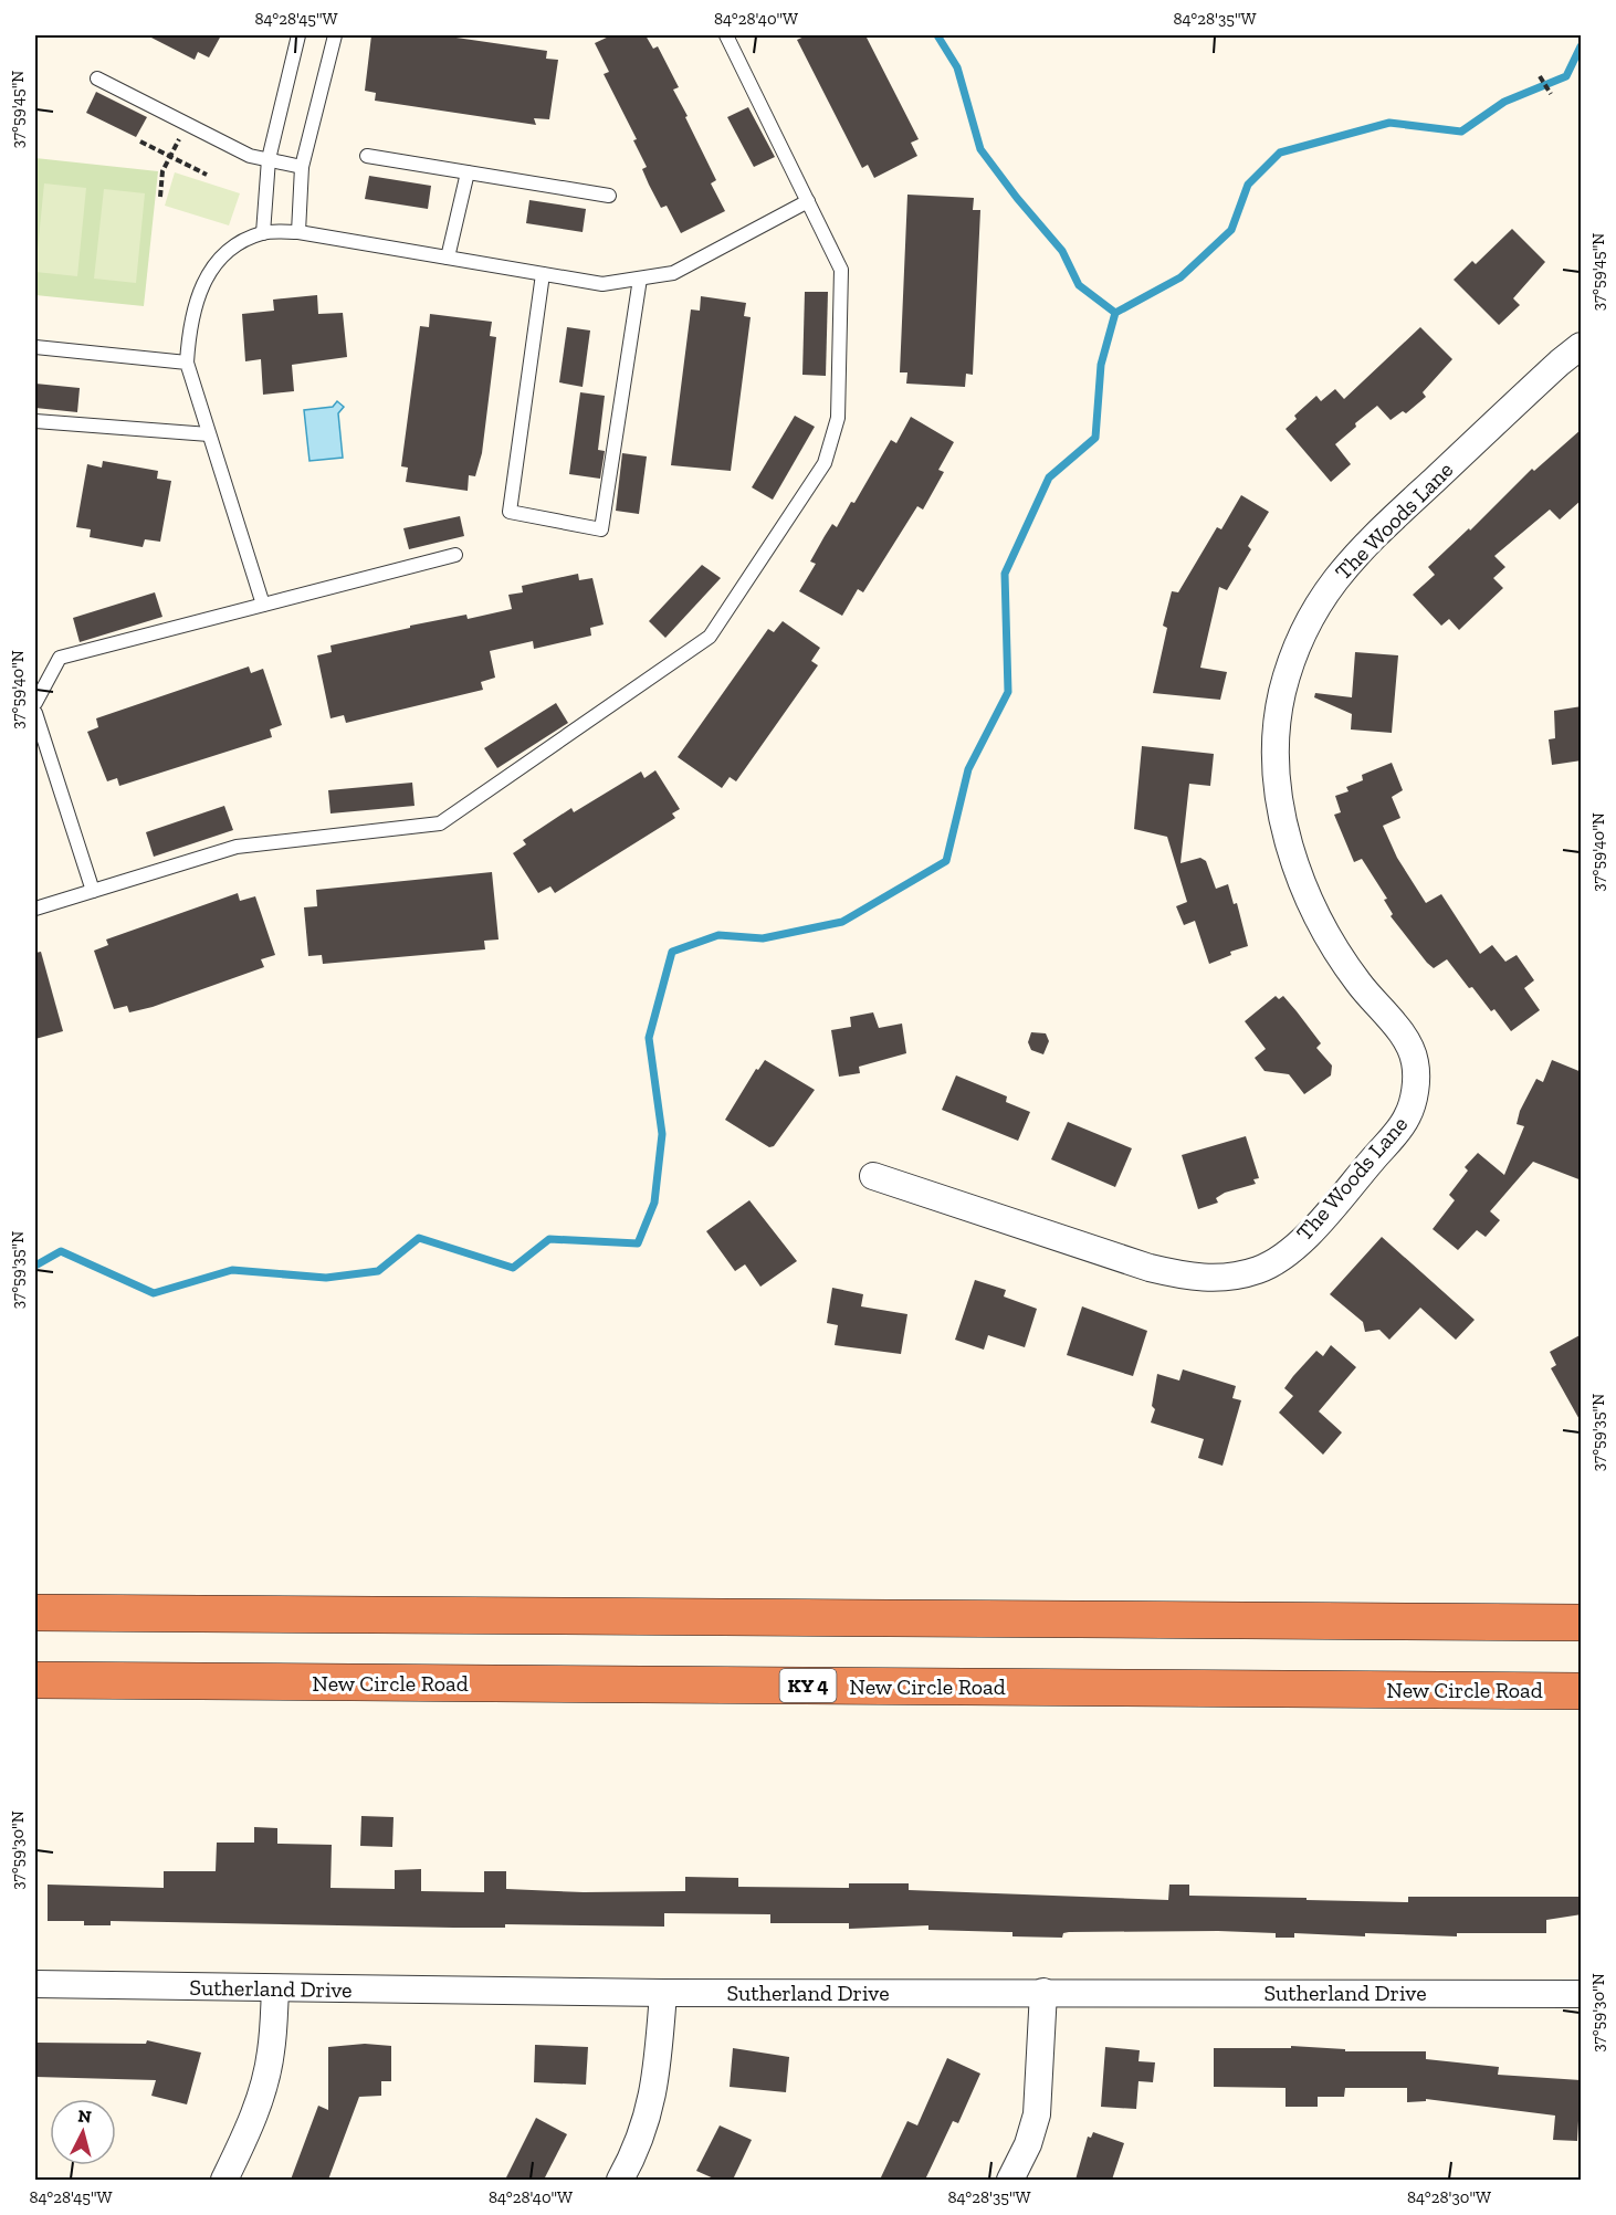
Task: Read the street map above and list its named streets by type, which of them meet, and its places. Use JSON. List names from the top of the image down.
{
  "streets": {
    "highway": ["New Circle Road", "KY 4"],
    "street": ["The Woods Lane", "Sutherland Drive"]
  },
  "north": "top",
  "coordinates": [
    "84°28'45\"W",
    "84°28'40\"W",
    "84°28'35\"W",
    "37°59'45\"N",
    "37°59'40\"N",
    "37°59'35\"N",
    "37°59'30\"N",
    "84°28'30\"W"
  ]
}
